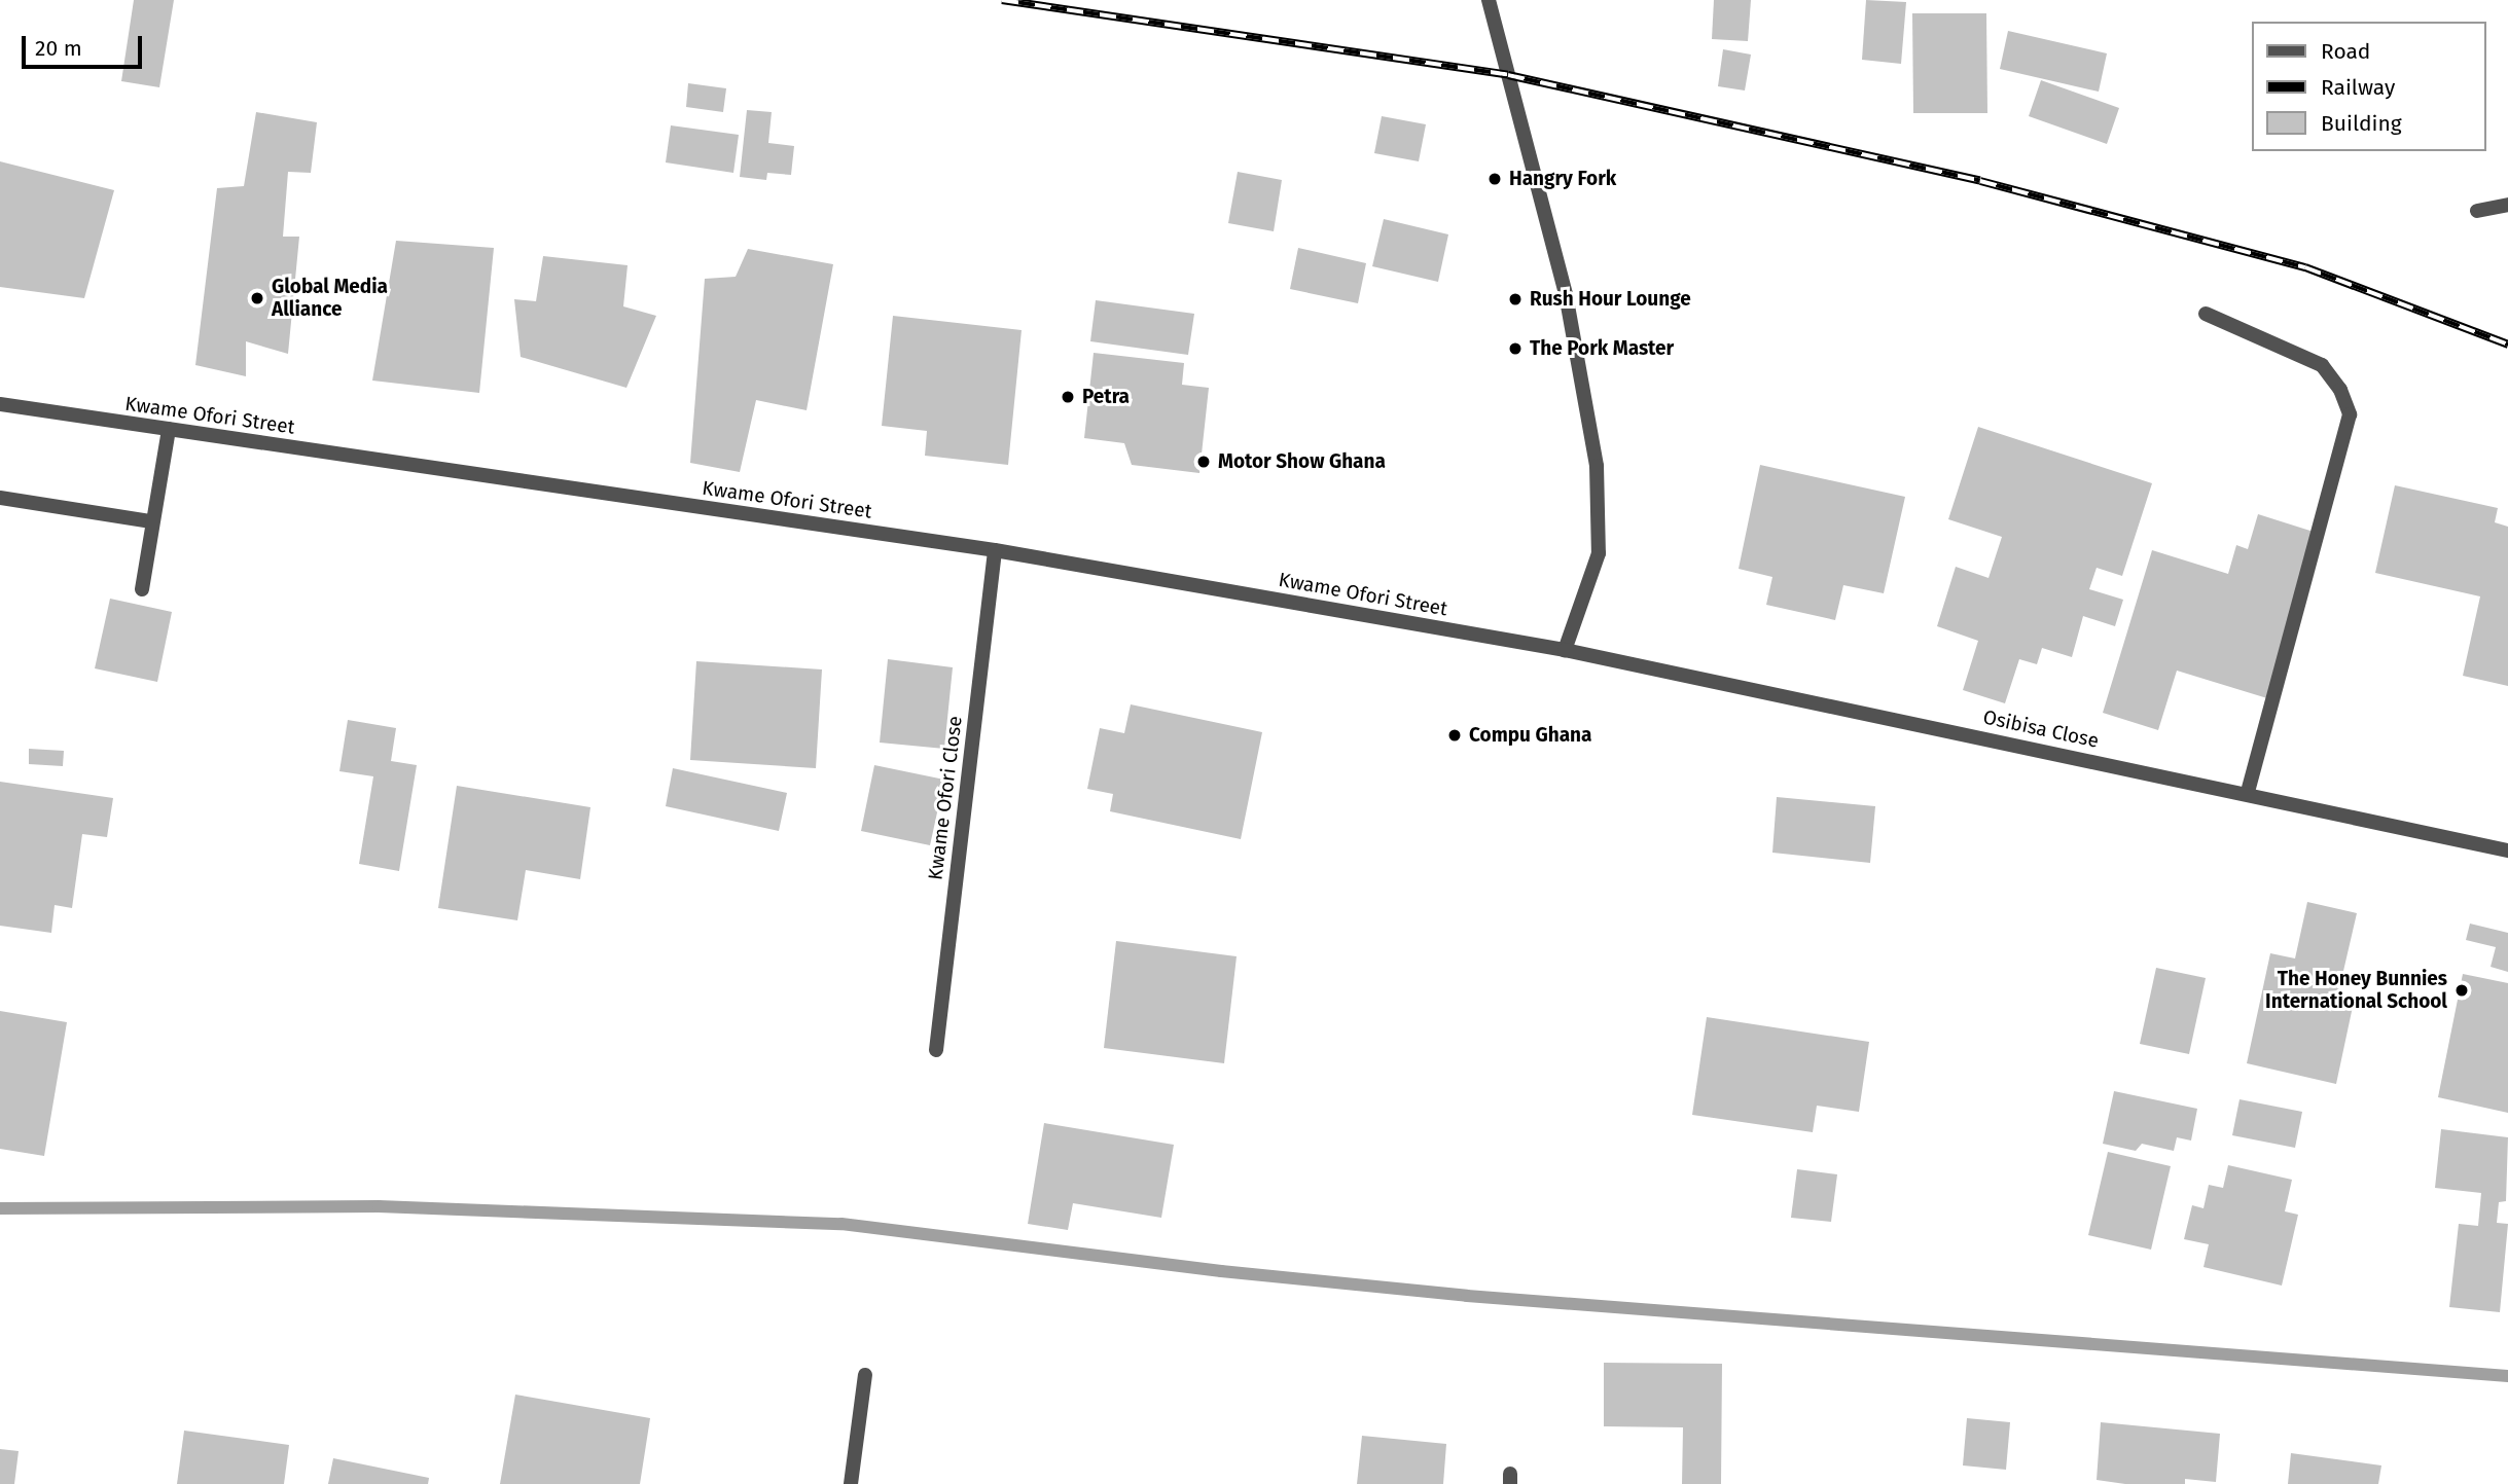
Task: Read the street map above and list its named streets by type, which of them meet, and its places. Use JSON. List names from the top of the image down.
{
  "streets": {
    "street": ["Kwame Ofori Street", "Osibisa Close", "Kwame Ofori Close"]
  },
  "crossings": [
    ["Kwame Ofori Street", "Osibisa Close"],
    ["Kwame Ofori Street", "Kwame Ofori Close"]
  ],
  "places": [
    "Hangry Fork",
    "Global Media Alliance",
    "Rush Hour Lounge",
    "The Pork Master",
    "Petra",
    "Motor Show Ghana",
    "Compu Ghana",
    "The Honey Bunnies International School"
  ],
  "legend": ["Road", "Railway", "Building"],
  "scale_bar": "20 m"
}
